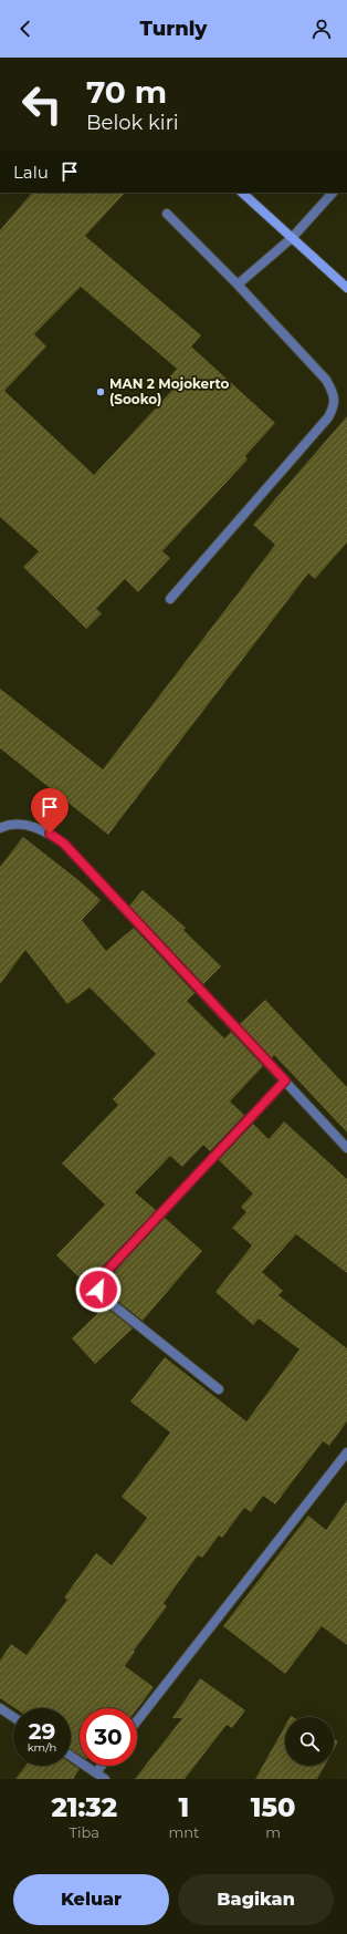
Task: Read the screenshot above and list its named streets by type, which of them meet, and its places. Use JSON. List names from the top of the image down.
{
  "places": ["MAN 2 Mojokerto (Sooko)"],
  "page": {
    "header": "Turnly",
    "turn": ["70 m", "Belok kiri"],
    "then": "Lalu",
    "speed": "29 km/h",
    "limit": "30",
    "eta": [
      "21:32",
      "Tiba",
      "1",
      "mnt",
      "150",
      "m"
    ],
    "buttons": ["Keluar", "Bagikan"]
  }
}
